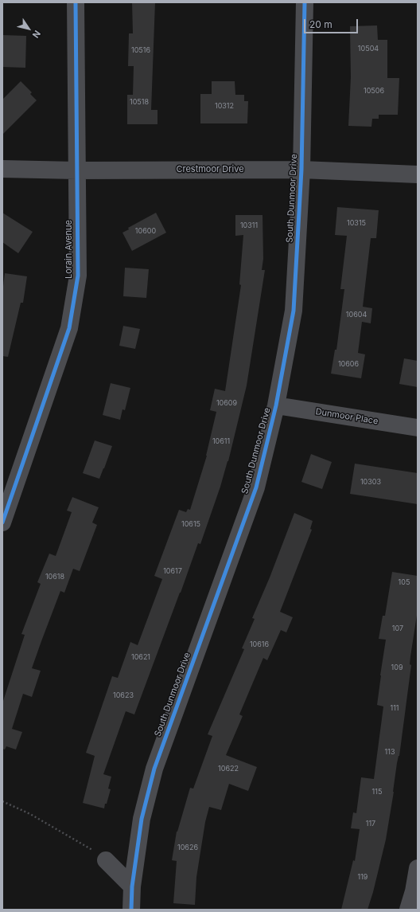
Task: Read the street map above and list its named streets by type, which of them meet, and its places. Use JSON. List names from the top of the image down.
{
  "streets": {
    "street": [
      "Crestmoor Drive",
      "South Dunmoor Drive",
      "Lorain Avenue",
      "Dunmoor Place"
    ]
  },
  "crossings": [
    ["Crestmoor Drive", "South Dunmoor Drive"],
    ["Crestmoor Drive", "Lorain Avenue"],
    ["South Dunmoor Drive", "Dunmoor Place"]
  ],
  "house_numbers": [
    "10504",
    "10516",
    "10506",
    "10518",
    "10312",
    "10315",
    "10311",
    "10600",
    "10604",
    "10606",
    "10609",
    "10611",
    "10303",
    "10615",
    "10617",
    "10618",
    "105",
    "107",
    "10616",
    "10621",
    "109",
    "10623",
    "111",
    "113",
    "10622",
    "115",
    "117",
    "10626",
    "119"
  ],
  "scale_bar": "20 m",
  "north": "bottom right"
}
